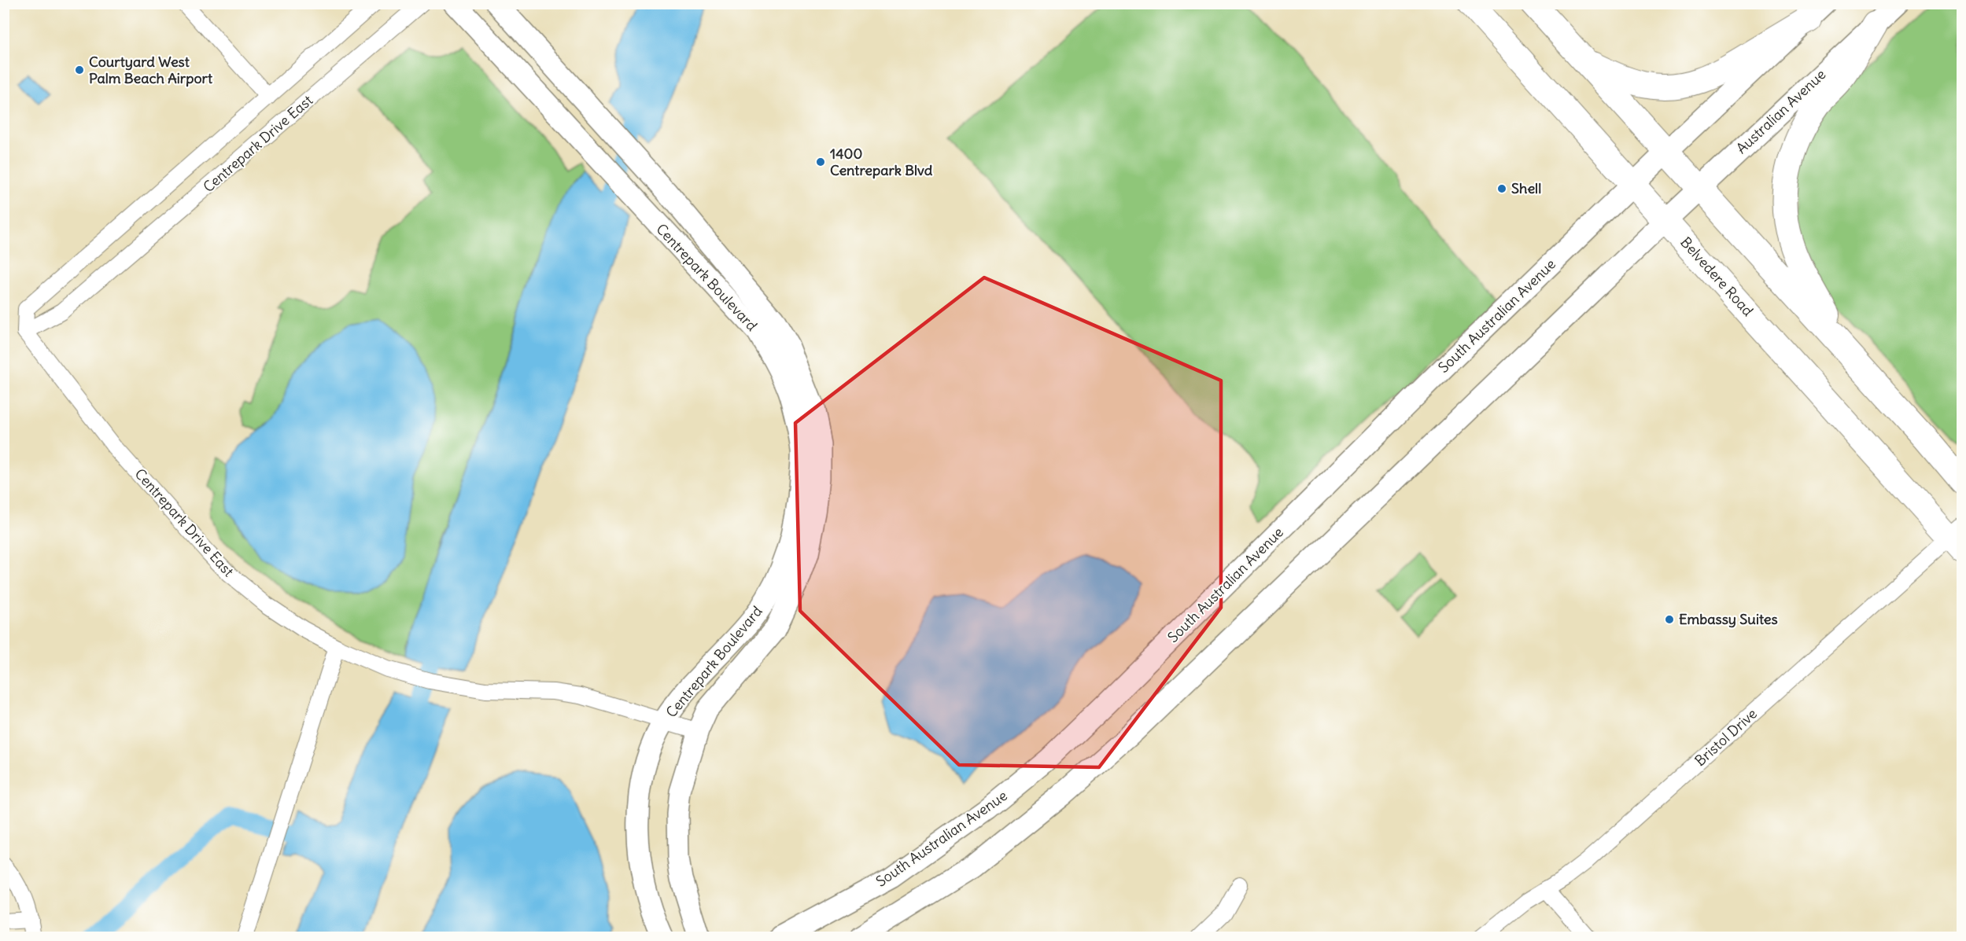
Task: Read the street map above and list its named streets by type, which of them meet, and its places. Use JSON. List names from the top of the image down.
{
  "streets": {
    "main road": [
      "Australian Avenue",
      "Belvedere Road",
      "Centrepark Boulevard",
      "South Australian Avenue"
    ],
    "street": ["Centrepark Drive East", "Bristol Drive"]
  },
  "crossings": [
    ["Australian Avenue", "Belvedere Road"],
    ["Centrepark Drive East", "Centrepark Boulevard"],
    ["Belvedere Road", "South Australian Avenue"],
    ["Belvedere Road", "Bristol Drive"]
  ],
  "places": [
    "Courtyard West Palm Beach Airport",
    "1400 Centrepark Blvd",
    "Shell",
    "Embassy Suites"
  ]
}
